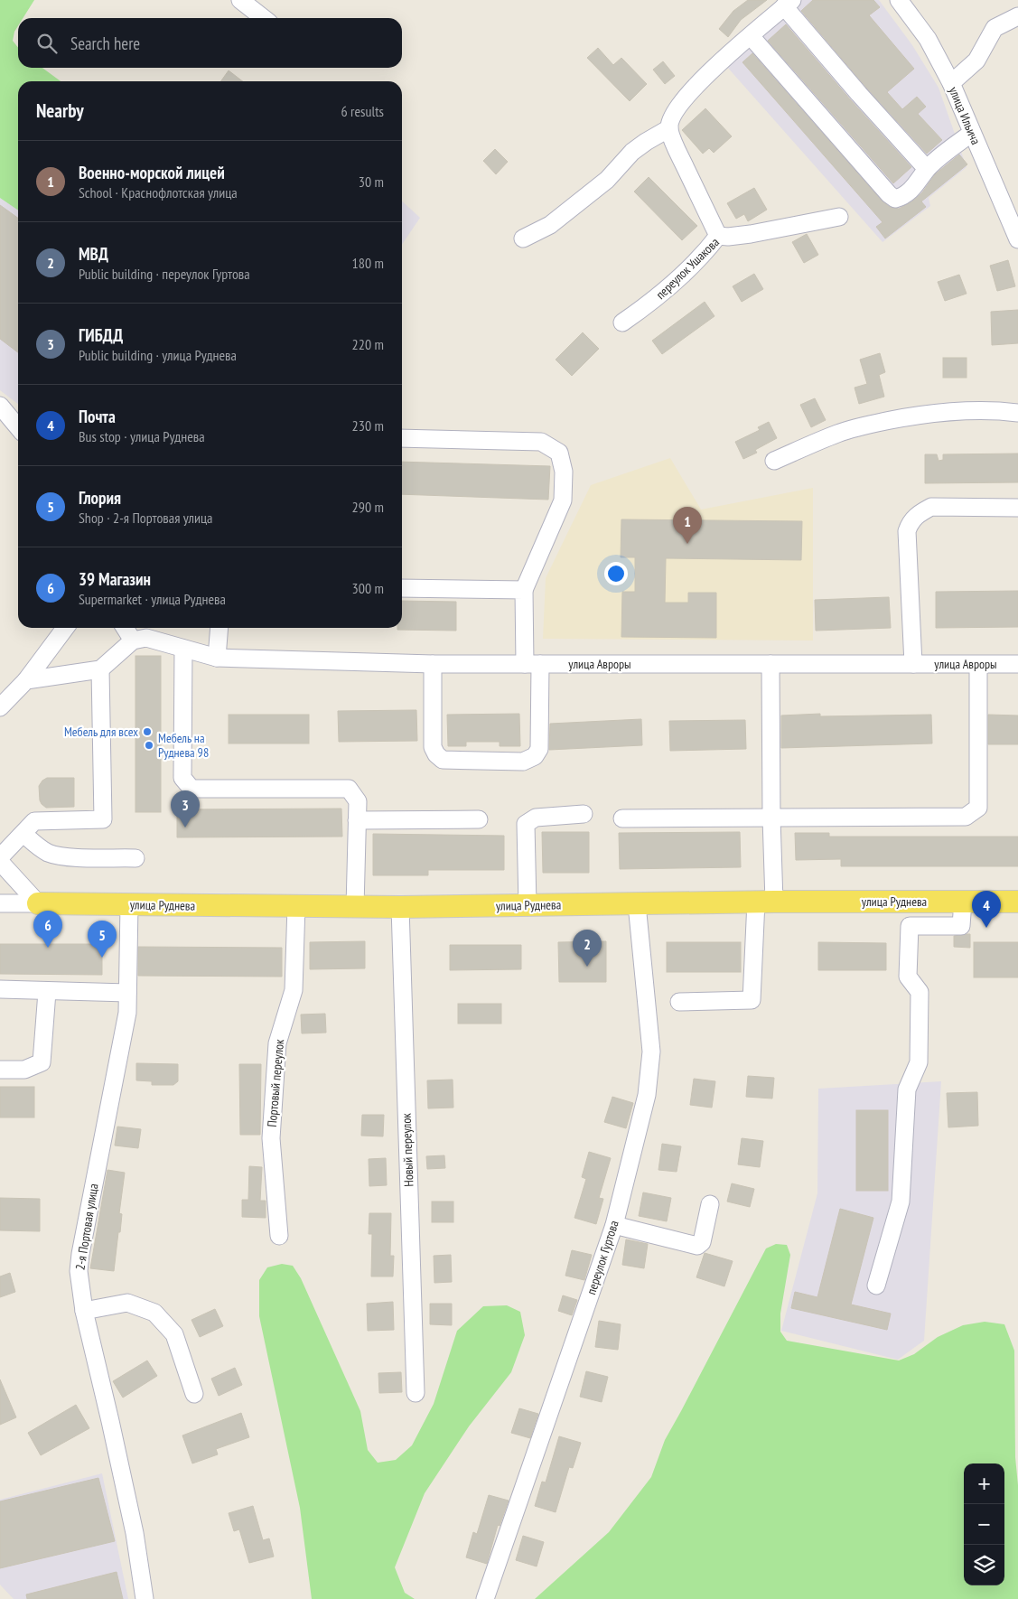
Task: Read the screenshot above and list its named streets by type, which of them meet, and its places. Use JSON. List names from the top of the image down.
{
  "streets": {
    "main road": ["улица Руднева"],
    "street": [
      "улица Ильича",
      "переулок Ушакова",
      "улица Авроры",
      "Портовый переулок",
      "Новый переулок",
      "2-я Портовая улица",
      "переулок Гуртова"
    ]
  },
  "crossings": [
    ["улица Руднева", "Портовый переулок"],
    ["улица Руднева", "Новый переулок"],
    ["улица Руднева", "2-я Портовая улица"],
    ["улица Руднева", "переулок Гуртова"]
  ],
  "places": ["Мебель для всех", "Мебель на Руднева 98"],
  "page": {
    "search": "Search here",
    "heading": ["Nearby", "6 results"],
    "list": [
      {
        "mark": "1",
        "name": "Военно-морской лицей",
        "note": "School · Краснофлотская улица",
        "value": "30 m"
      },
      {
        "mark": "2",
        "name": "МВД",
        "note": "Public building · переулок Гуртова",
        "value": "180 m"
      },
      {
        "mark": "3",
        "name": "ГИБДД",
        "note": "Public building · улица Руднева",
        "value": "220 m"
      },
      {
        "mark": "4",
        "name": "Почта",
        "note": "Bus stop · улица Руднева",
        "value": "230 m"
      },
      {
        "mark": "5",
        "name": "Глория",
        "note": "Shop · 2-я Портовая улица",
        "value": "290 m"
      },
      {
        "mark": "6",
        "name": "39 Магазин",
        "note": "Supermarket · улица Руднева",
        "value": "300 m"
      }
    ],
    "pins": [
      "1",
      "3",
      "4",
      "6",
      "5",
      "2"
    ],
    "map_buttons": ["+", "−"]
  }
}
